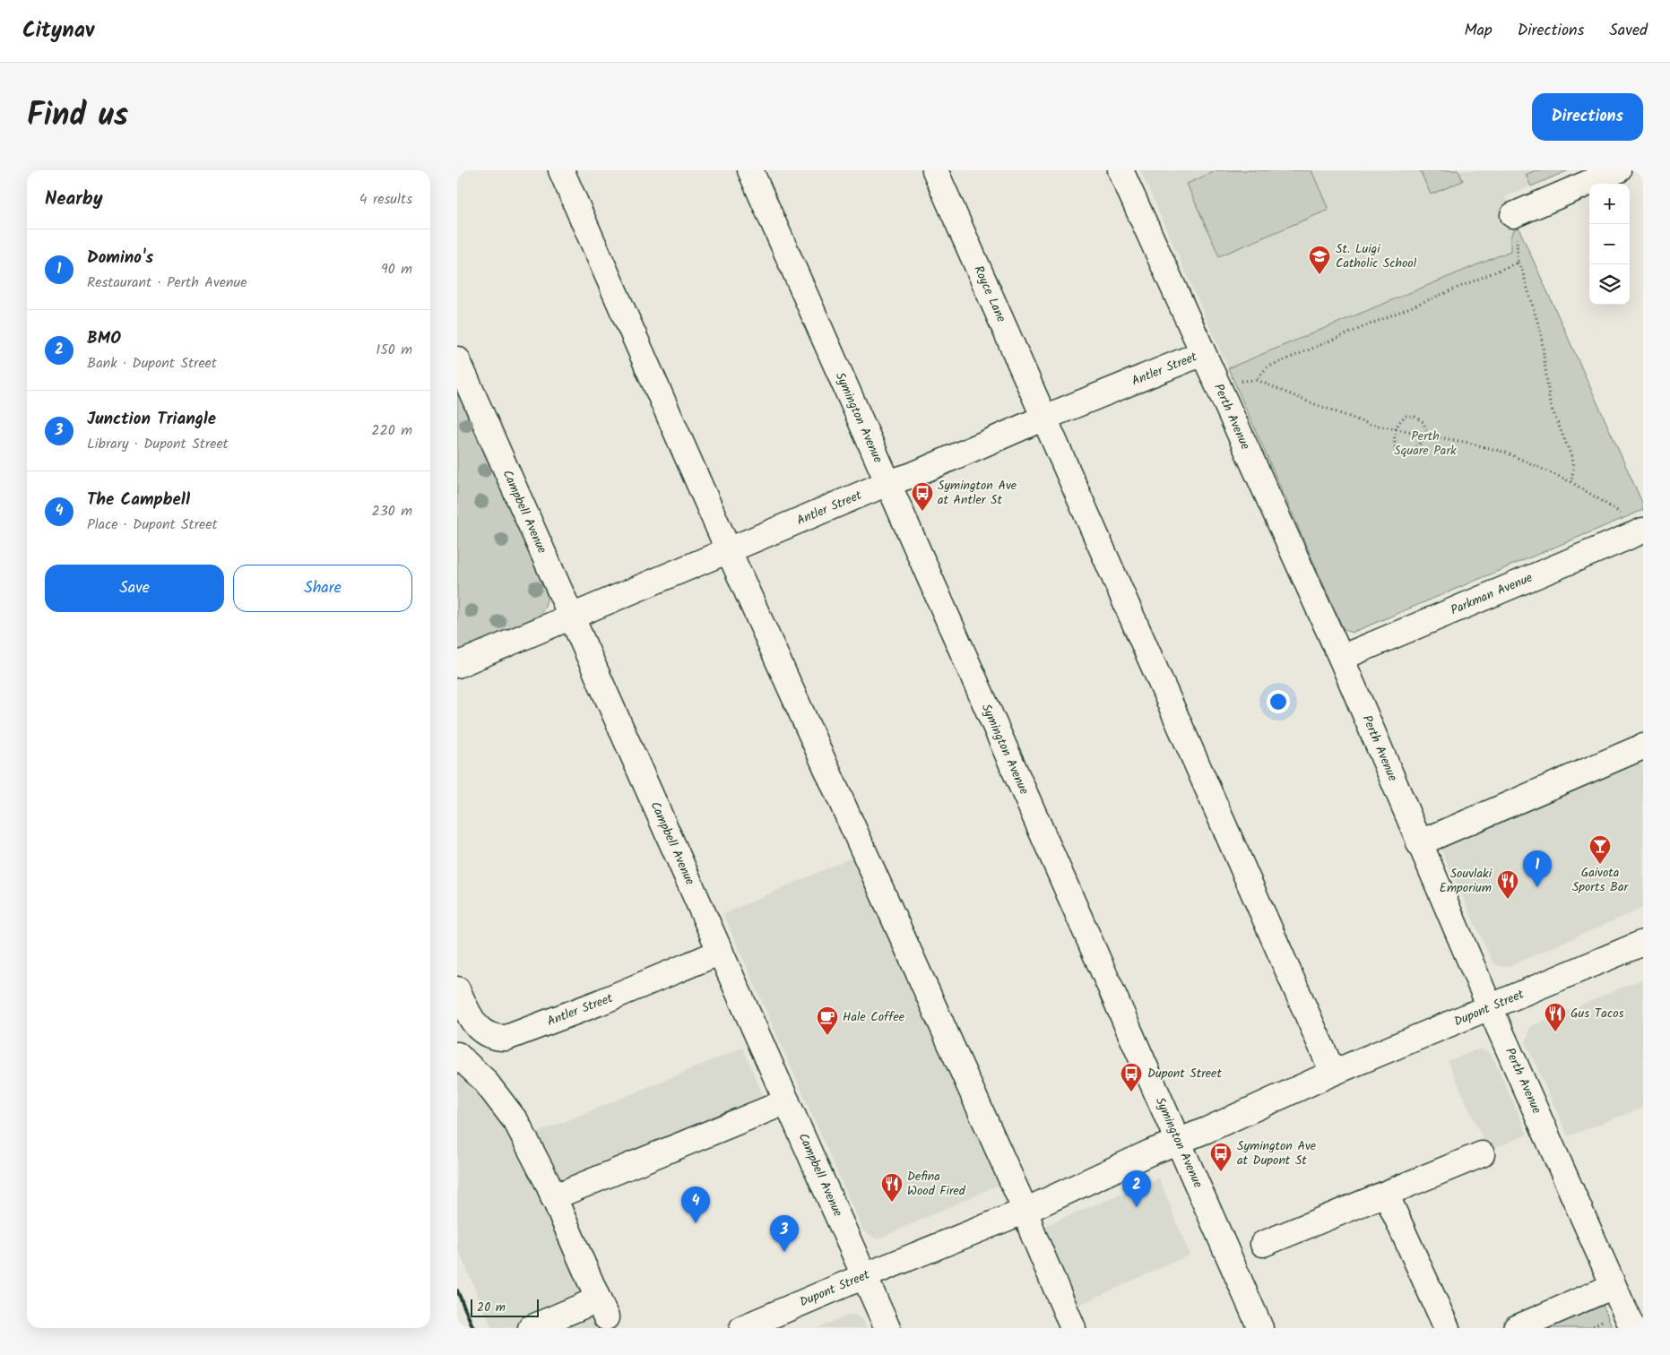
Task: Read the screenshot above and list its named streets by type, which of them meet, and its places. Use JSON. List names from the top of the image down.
{
  "streets": {
    "street": [
      "Royce Lane",
      "Antler Street",
      "Perth Avenue",
      "Symington Avenue",
      "Campbell Avenue",
      "Parkman Avenue",
      "Dupont Street"
    ]
  },
  "crossings": [
    ["Royce Lane", "Antler Street"],
    ["Royce Lane", "Dupont Street"],
    ["Antler Street", "Perth Avenue"],
    ["Antler Street", "Symington Avenue"],
    ["Antler Street", "Campbell Avenue"],
    ["Perth Avenue", "Parkman Avenue"],
    ["Perth Avenue", "Dupont Street"],
    ["Symington Avenue", "Dupont Street"],
    ["Campbell Avenue", "Dupont Street"]
  ],
  "parks": ["Perth Square Park"],
  "places": {
    "school or university": ["St. Luigi Catholic School"],
    "bus stop": ["Symington Ave at Antler St", "Dupont Street", "Symington Ave at Dupont St"],
    "bar": ["Gaivota Sports Bar"],
    "restaurant": ["Souvlaki Emporium", "Gus Tacos", "Defina Wood Fired"],
    "cafe": ["Hale Coffee"]
  },
  "scale_bar": "20 m",
  "page": {
    "header": "Citynav",
    "nav": ["Map", "Directions", "Saved"],
    "title": "Find us",
    "buttons": [
      "Directions",
      ["Save", "Share"]
    ],
    "heading": ["Nearby", "4 results"],
    "map_buttons": ["+", "−"],
    "list": [
      {
        "mark": "1",
        "name": "Domino's",
        "note": "Restaurant · Perth Avenue",
        "value": "90 m"
      },
      {
        "mark": "2",
        "name": "BMO",
        "note": "Bank · Dupont Street",
        "value": "150 m"
      },
      {
        "mark": "3",
        "name": "Junction Triangle",
        "note": "Library · Dupont Street",
        "value": "220 m"
      },
      {
        "mark": "4",
        "name": "The Campbell",
        "note": "Place · Dupont Street",
        "value": "230 m"
      }
    ],
    "pins": [
      "1",
      "2",
      "4",
      "3"
    ],
    "scale": "20 m"
  }
}
